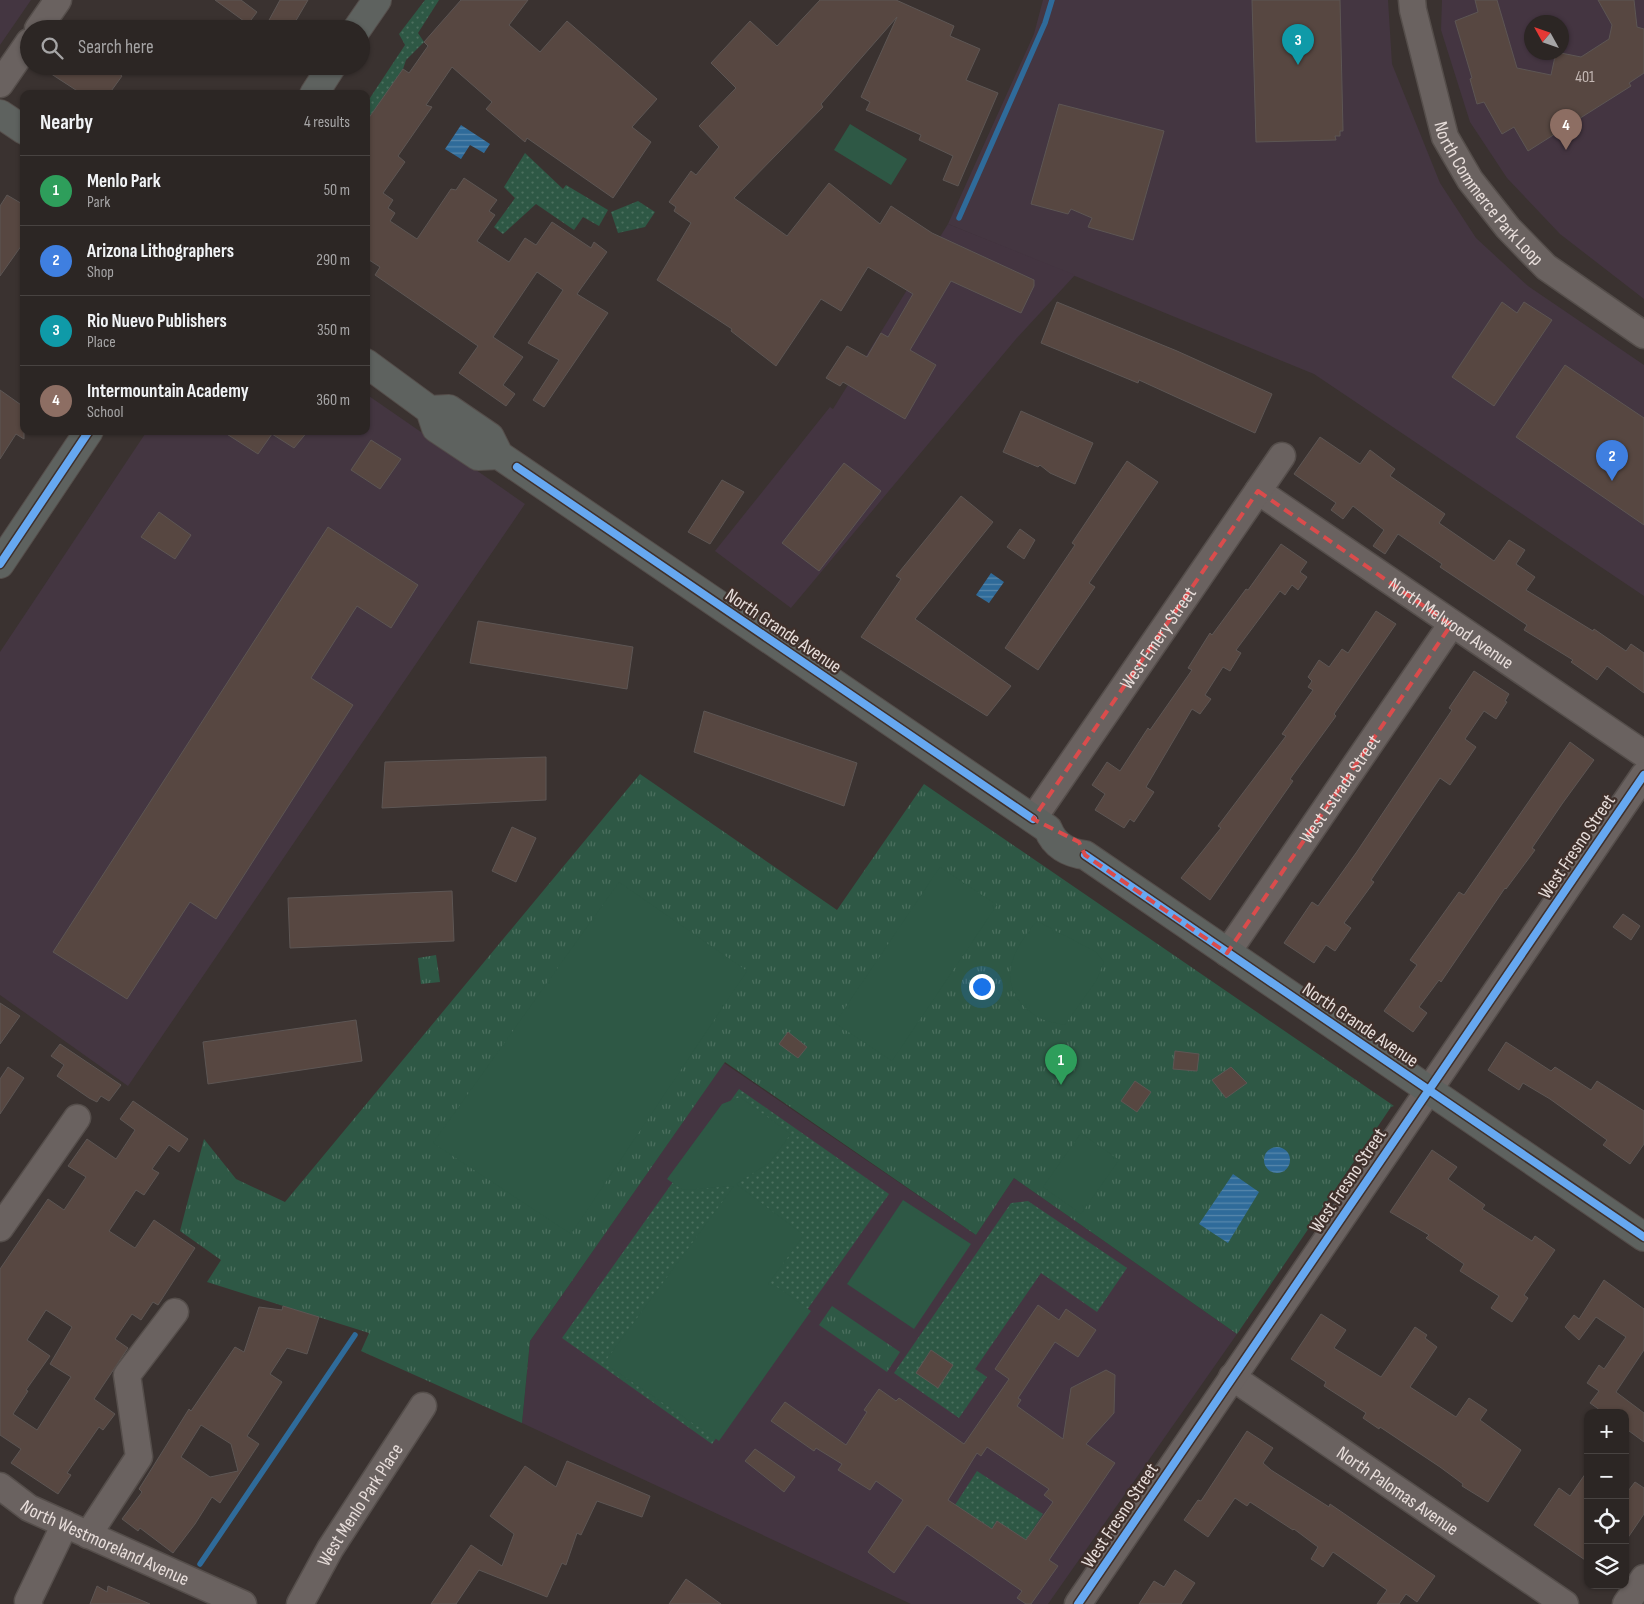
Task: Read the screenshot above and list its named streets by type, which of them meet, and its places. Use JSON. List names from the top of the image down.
{
  "streets": {
    "main road": ["North Grande Avenue"],
    "street": [
      "North Commerce Park Loop",
      "North Melwood Avenue",
      "West Emery Street",
      "West Estrada Street",
      "West Fresno Street",
      "North Palomas Avenue",
      "West Menlo Park Place",
      "North Westmoreland Avenue"
    ]
  },
  "crossings": [
    ["North Melwood Avenue", "West Emery Street"],
    ["North Melwood Avenue", "West Estrada Street"],
    ["North Grande Avenue", "West Emery Street"],
    ["North Grande Avenue", "West Estrada Street"],
    ["North Grande Avenue", "West Fresno Street"],
    ["West Fresno Street", "North Palomas Avenue"]
  ],
  "house_numbers": ["401"],
  "north": "top left",
  "page": {
    "search": "Search here",
    "pins": [
      "3",
      "4",
      "2",
      "1"
    ],
    "heading": ["Nearby", "4 results"],
    "list": [
      {
        "mark": "1",
        "name": "Menlo Park",
        "note": "Park",
        "value": "50 m"
      },
      {
        "mark": "2",
        "name": "Arizona Lithographers",
        "note": "Shop",
        "value": "290 m"
      },
      {
        "mark": "3",
        "name": "Rio Nuevo Publishers",
        "note": "Place",
        "value": "350 m"
      },
      {
        "mark": "4",
        "name": "Intermountain Academy",
        "note": "School",
        "value": "360 m"
      }
    ],
    "map_buttons": ["+", "−"]
  }
}
